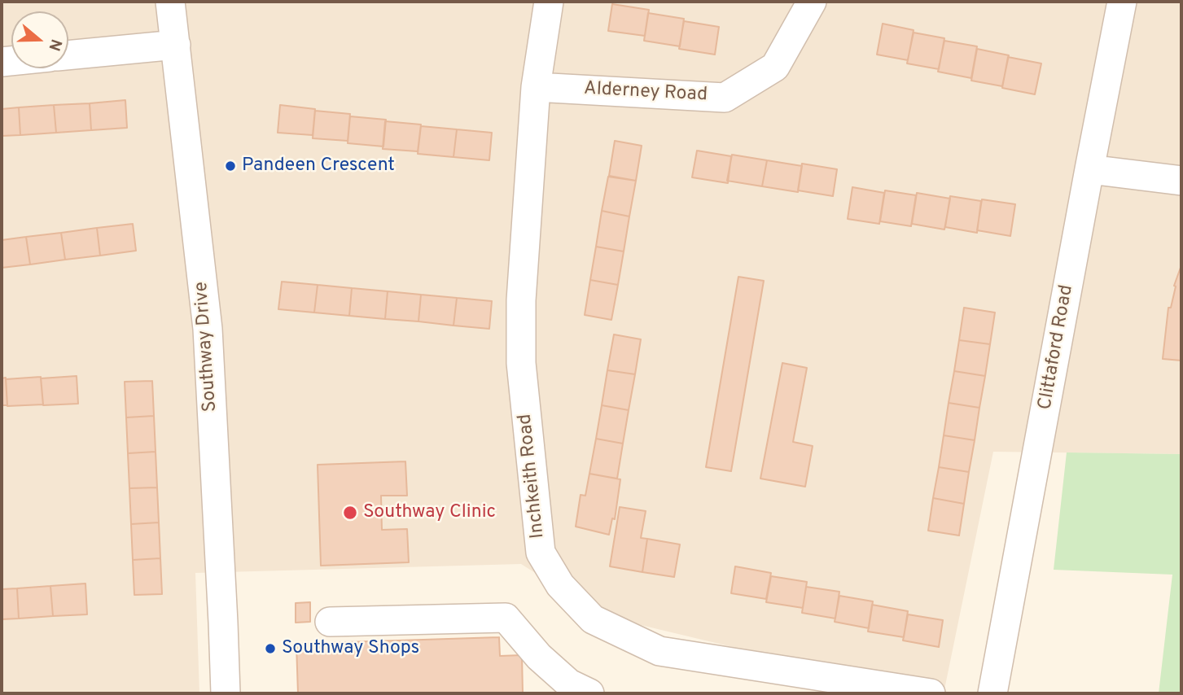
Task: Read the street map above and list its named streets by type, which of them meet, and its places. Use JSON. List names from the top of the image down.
{
  "streets": {
    "street": [
      "Alderney Road",
      "Southway Drive",
      "Clittaford Road",
      "Inchkeith Road"
    ]
  },
  "crossings": [
    ["Alderney Road", "Inchkeith Road"]
  ],
  "places": ["Pandeen Crescent", "Southway Clinic", "Southway Shops"],
  "north": "right"
}
